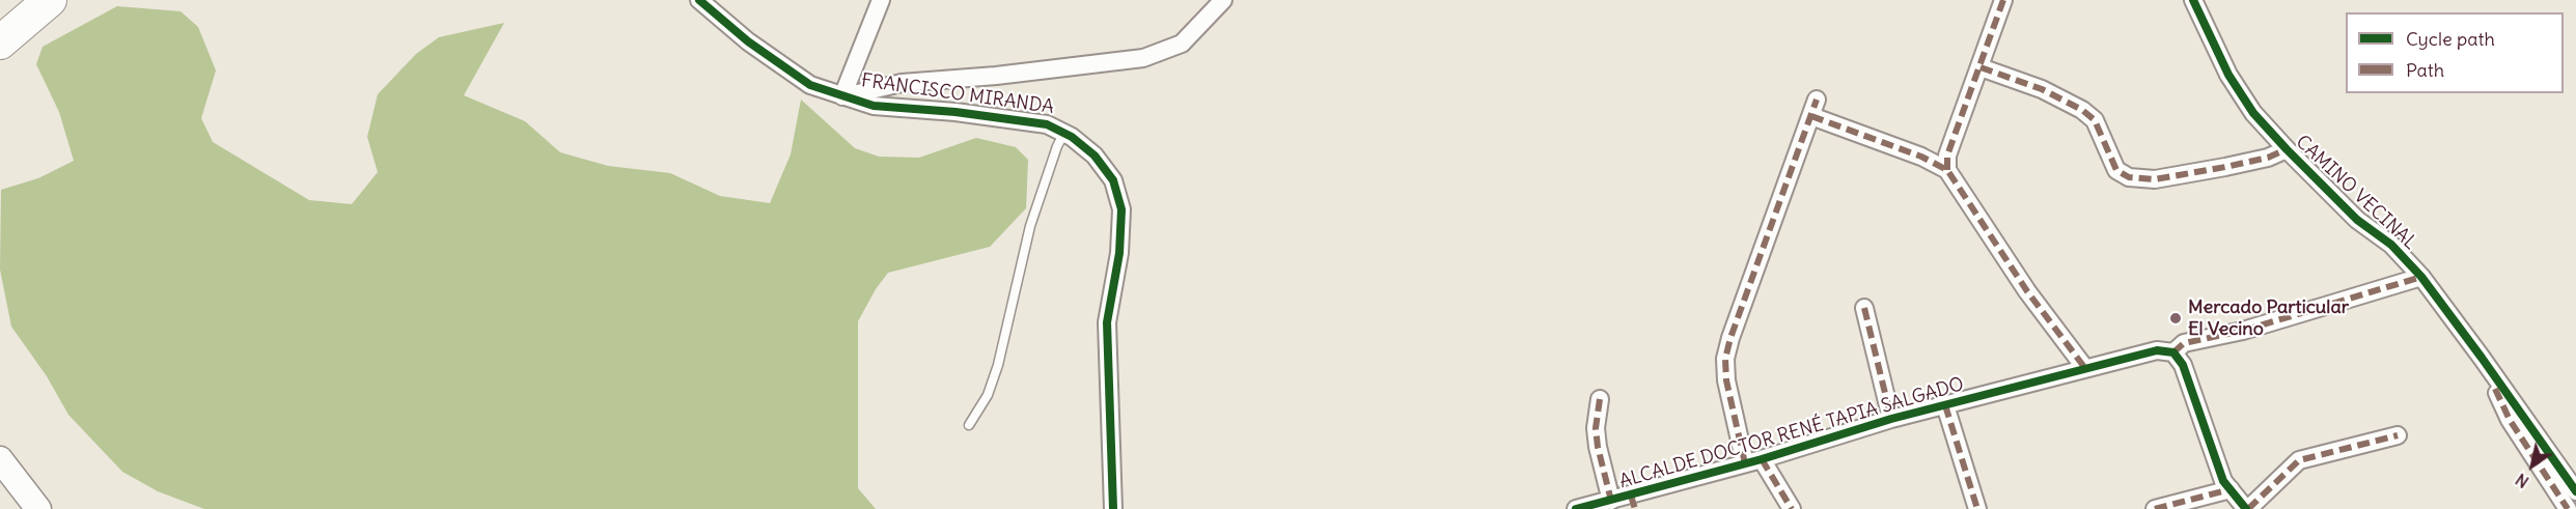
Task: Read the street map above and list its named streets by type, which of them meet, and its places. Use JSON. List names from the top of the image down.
{
  "streets": {
    "street": ["FRANCISCO MIRANDA", "CAMINO VECINAL", "ALCALDE DOCTOR RENÉ TAPIA SALGADO"]
  },
  "crossings": [
    ["CAMINO VECINAL", "ALCALDE DOCTOR RENÉ TAPIA SALGADO"]
  ],
  "places": ["Mercado Particular El Vecino"],
  "legend": ["Cycle path", "Path"],
  "north": "bottom left"
}
